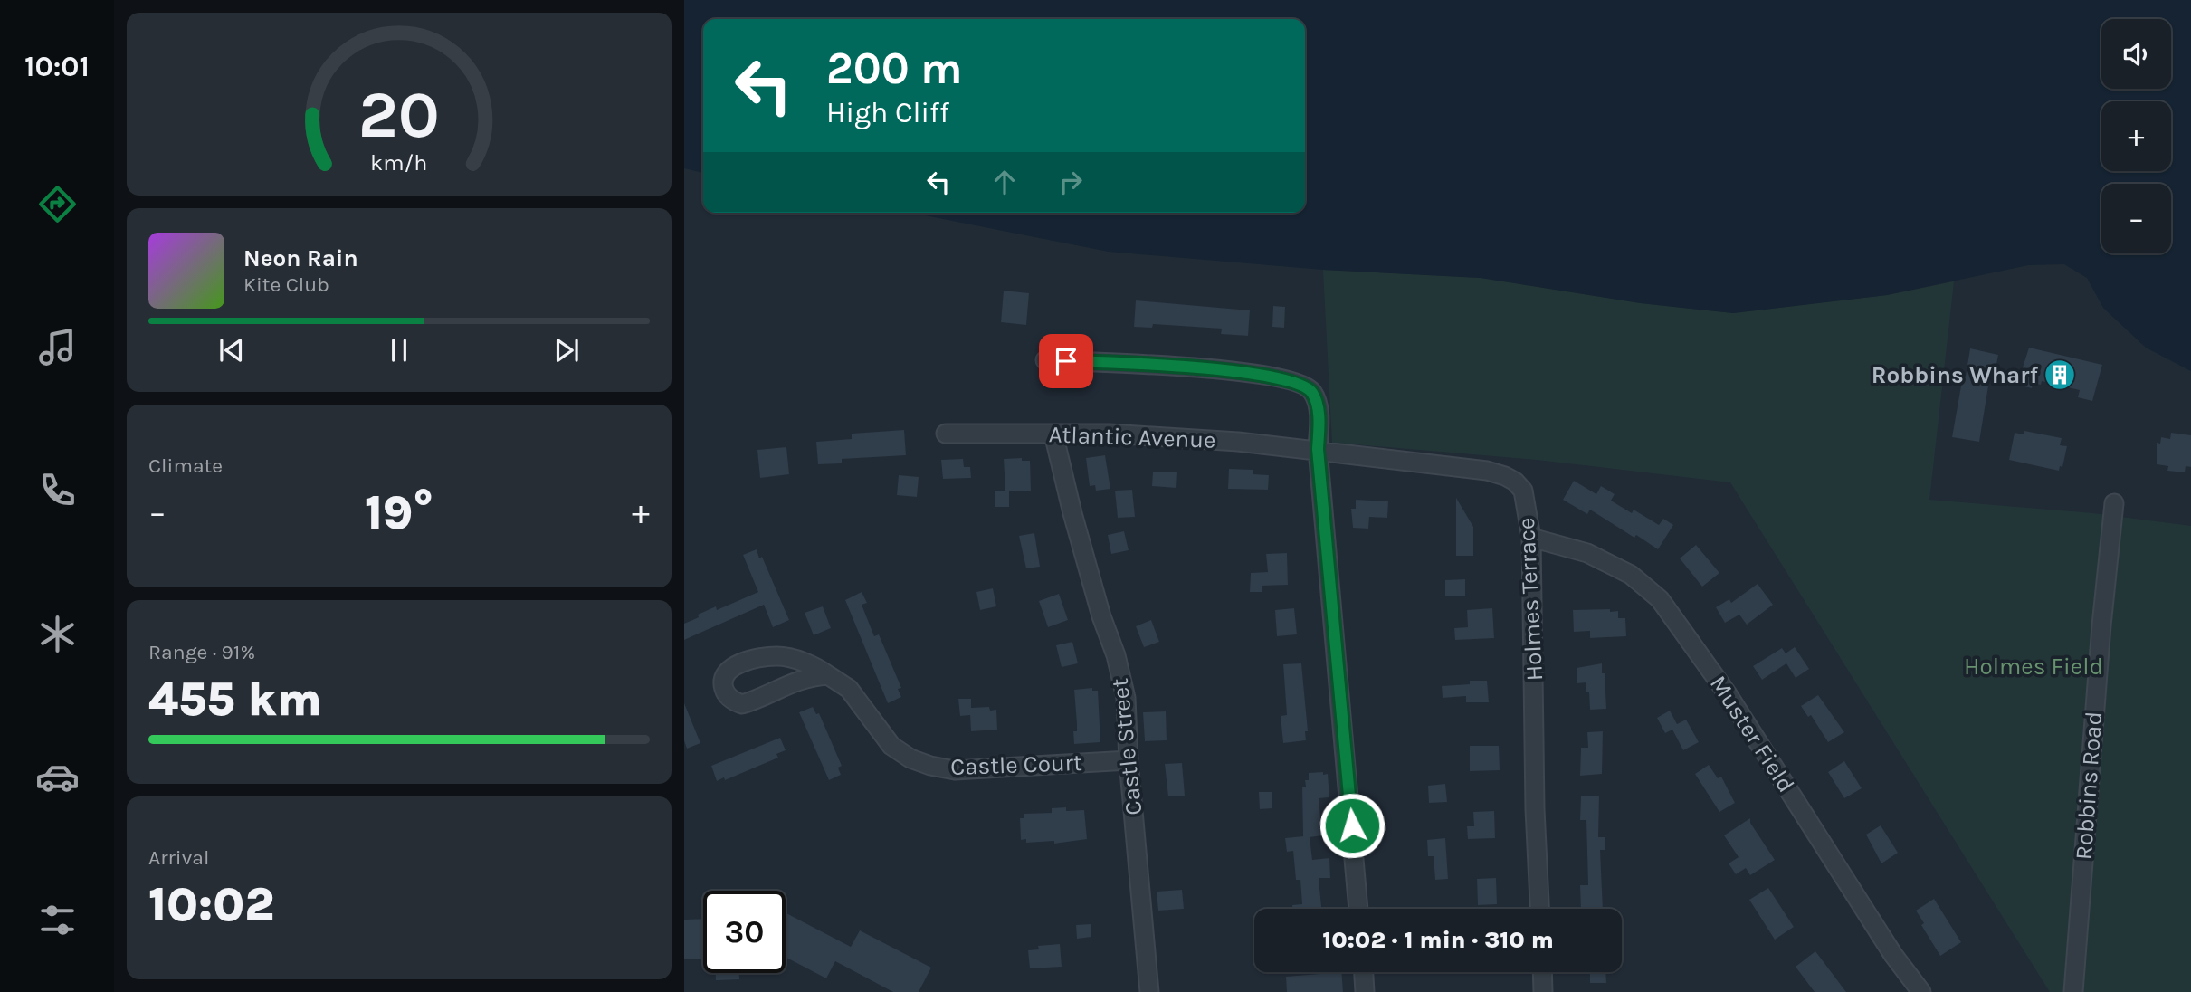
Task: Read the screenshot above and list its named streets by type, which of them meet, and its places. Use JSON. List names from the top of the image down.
{
  "streets": {
    "street": [
      "Atlantic Avenue",
      "Holmes Terrace",
      "Muster Field",
      "Castle Street",
      "Castle Court",
      "Robbins Road"
    ]
  },
  "crossings": [
    ["Atlantic Avenue", "Holmes Terrace"],
    ["Atlantic Avenue", "Castle Street"],
    ["Holmes Terrace", "Muster Field"],
    ["Castle Street", "Castle Court"]
  ],
  "parks": ["Holmes Field"],
  "places": {
    "building": ["Robbins Wharf"]
  },
  "page": {
    "tabs": "10:01",
    "map_buttons": ["+", "−"],
    "turn": ["200 m", "High Cliff"],
    "song": ["Neon Rain", "Kite Club"],
    "tile": [
      "Climate",
      ["Range · 91%", "455 km"],
      ["Arrival", "10:02"]
    ],
    "heat": ["−", "19°", "+"],
    "limit": "30",
    "trip": "10:02 · 1 min · 310 m",
    "gauge": ["20", "km/h"]
  }
}
